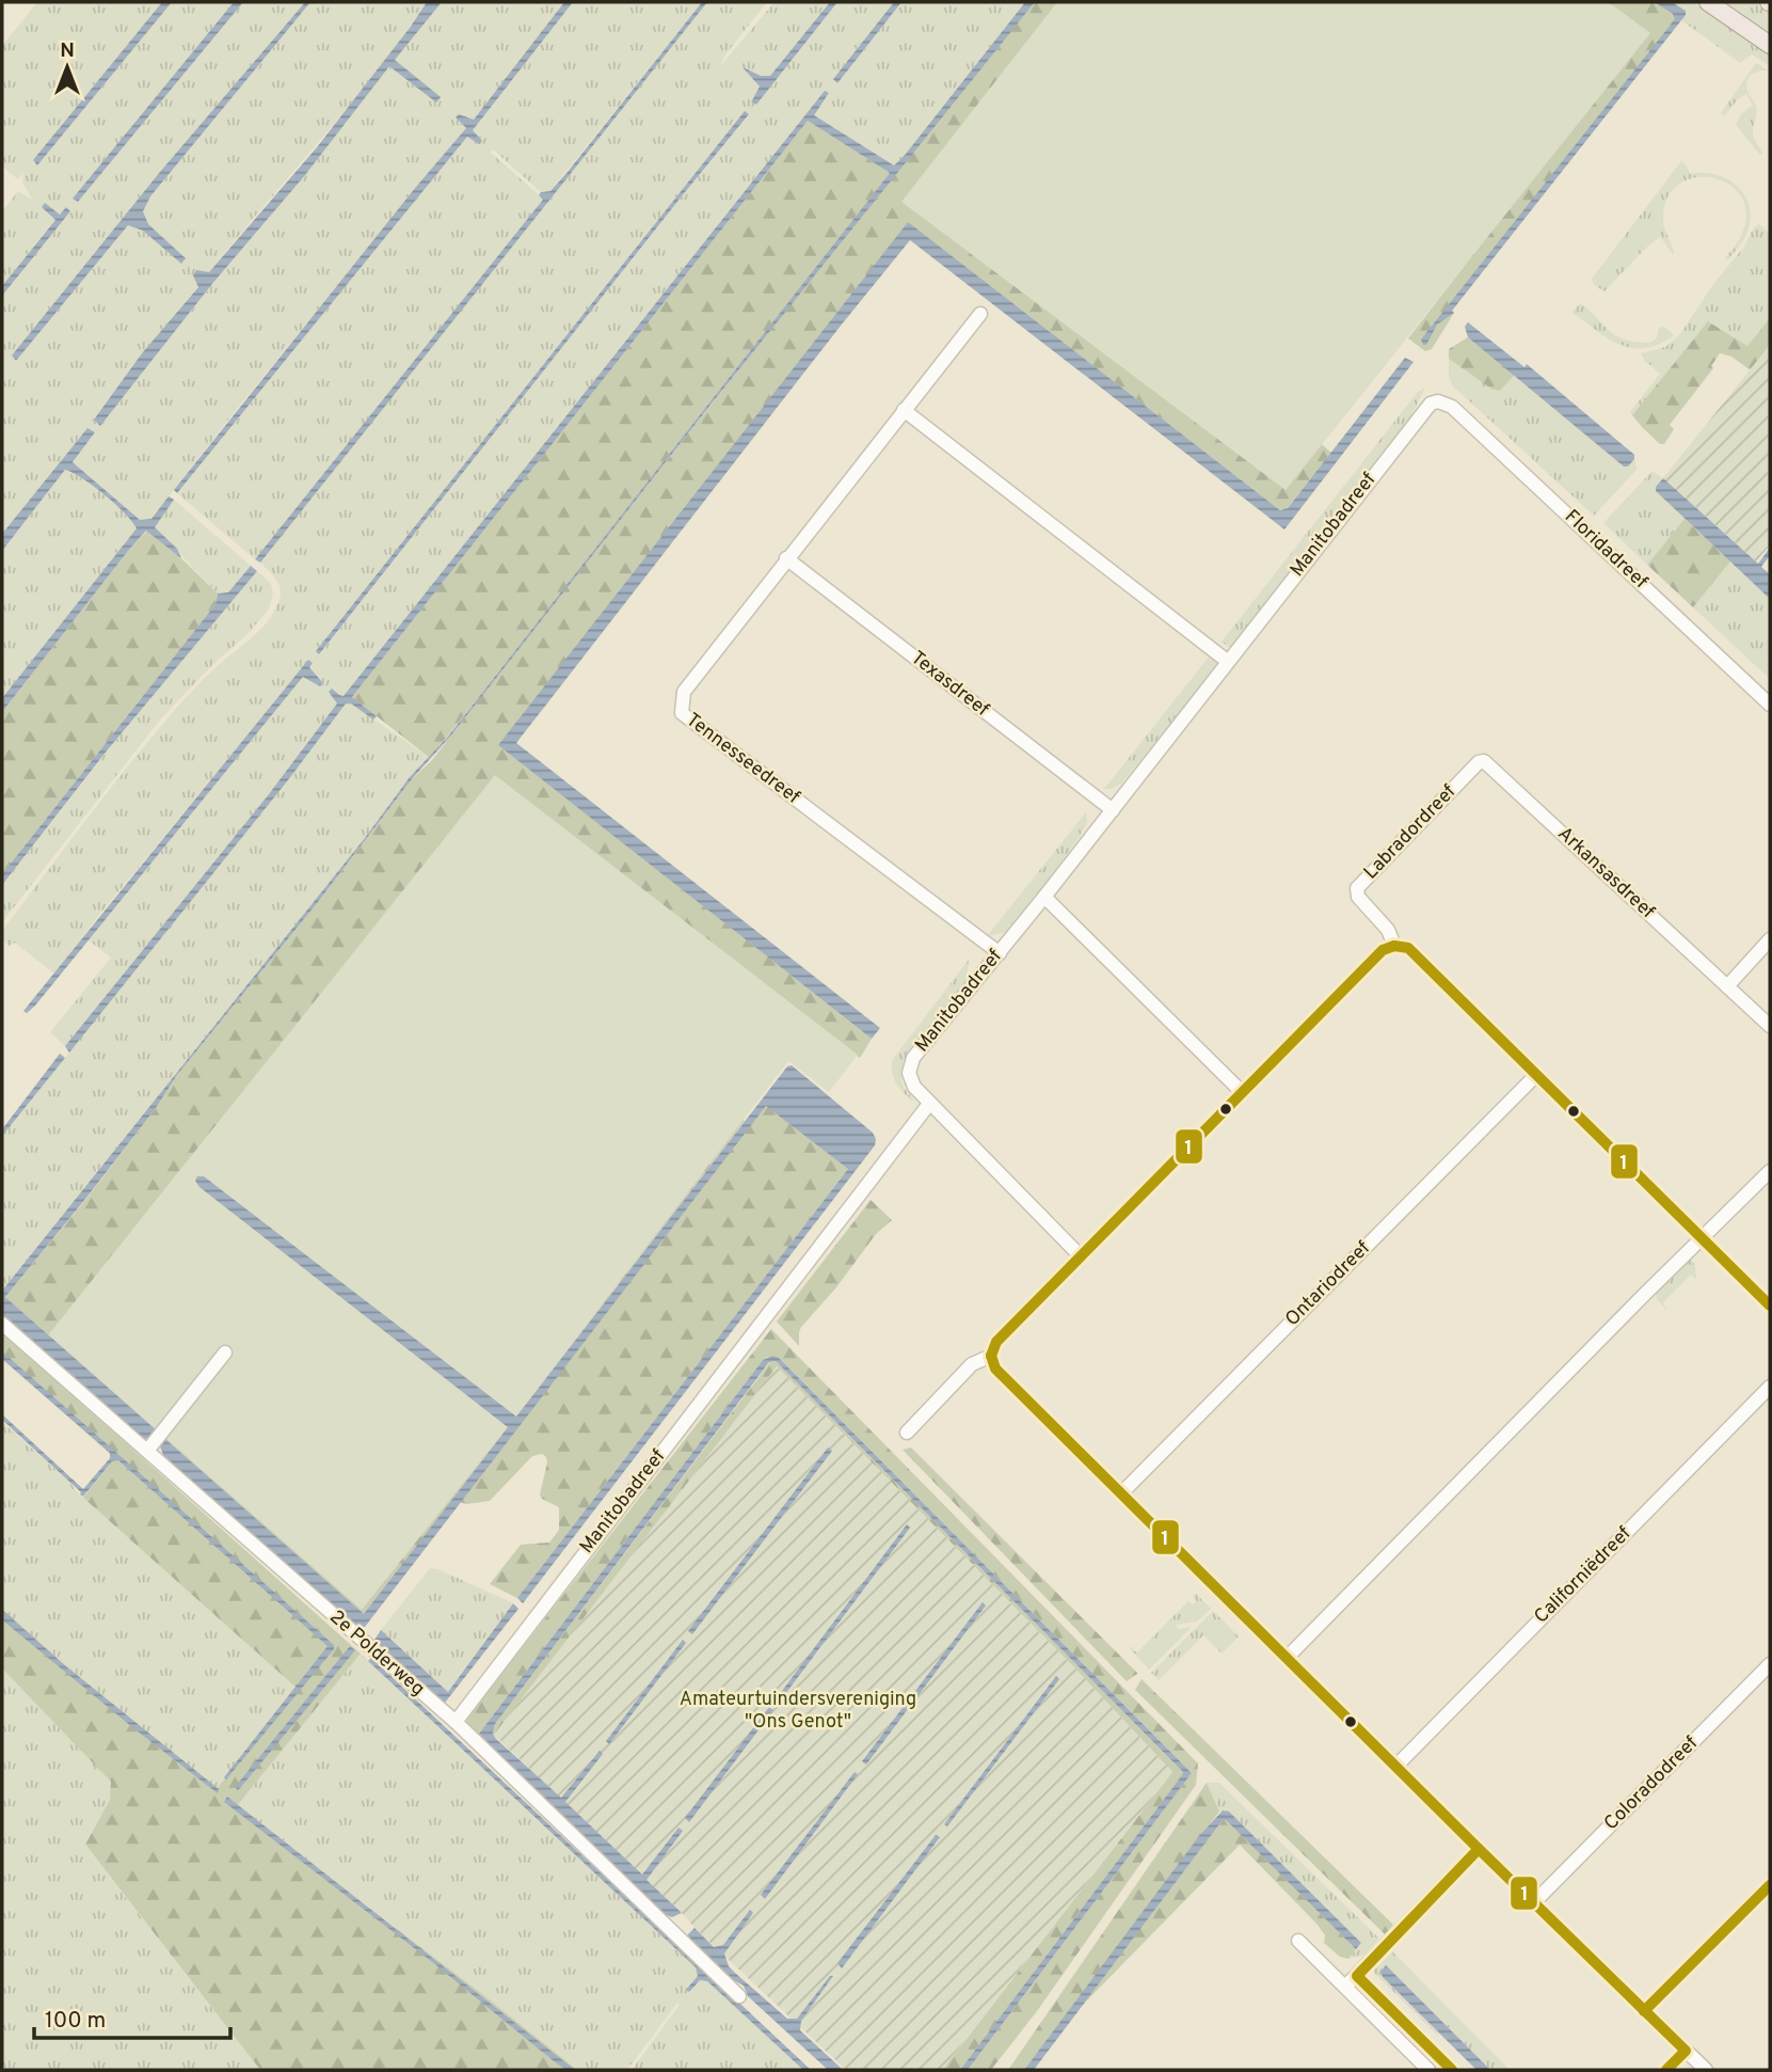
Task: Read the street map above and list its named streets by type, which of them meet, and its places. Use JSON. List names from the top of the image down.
{
  "streets": {
    "street": [
      "Manitobadreef",
      "Floridadreef",
      "Texasdreef",
      "Tennesseedreef",
      "Labradordreef",
      "Arkansasdreef",
      "Ontariodreef",
      "Californiëdreef",
      "2e Polderweg",
      "Coloradodreef"
    ]
  },
  "crossings": [
    ["Manitobadreef", "Floridadreef"],
    ["Manitobadreef", "Texasdreef"],
    ["Manitobadreef", "Tennesseedreef"],
    ["Manitobadreef", "2e Polderweg"],
    ["Texasdreef", "Tennesseedreef"],
    ["Labradordreef", "Arkansasdreef"]
  ],
  "parks": ["Amateurtuindersvereniging \"Ons Genot\""],
  "lines": ["transit line 1"],
  "scale_bar": "100 m",
  "north": "top"
}
